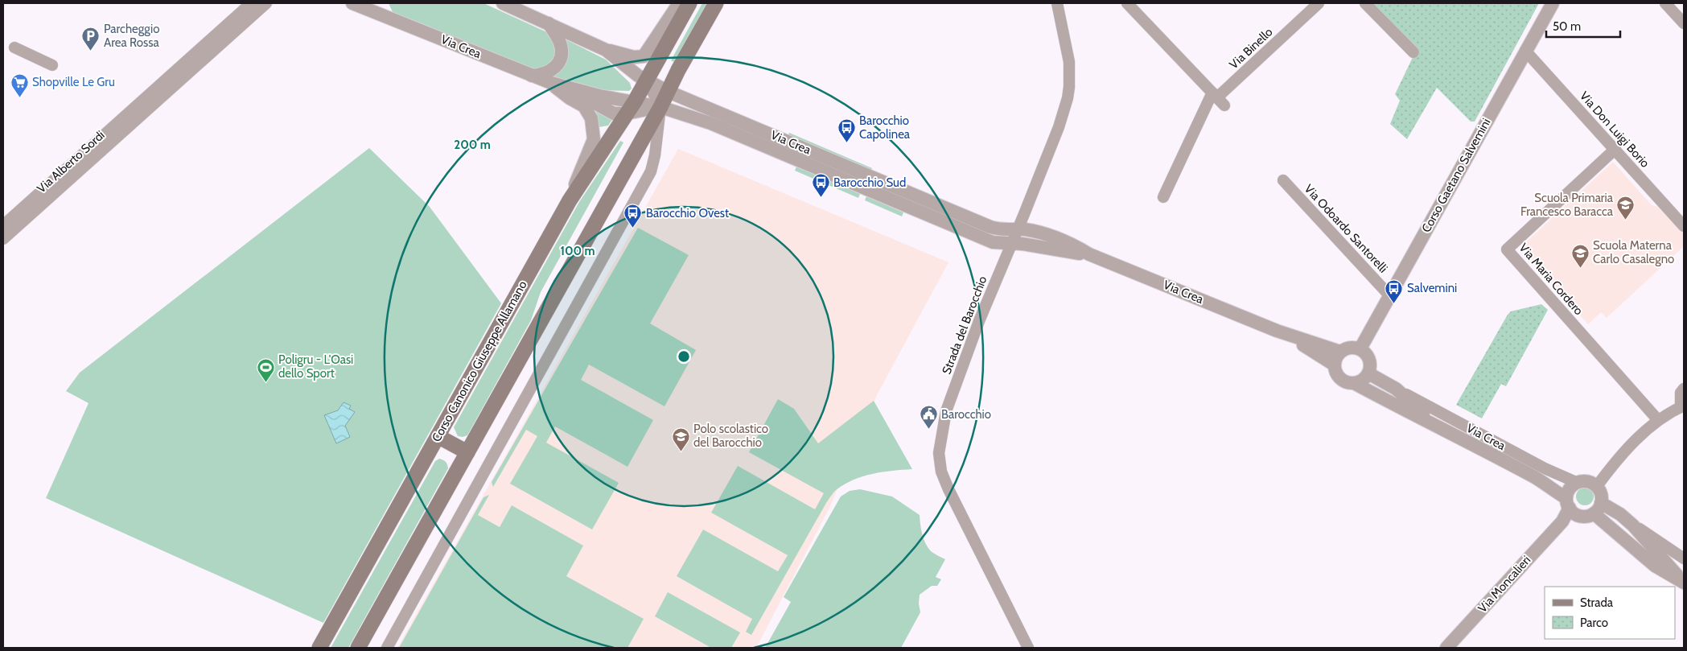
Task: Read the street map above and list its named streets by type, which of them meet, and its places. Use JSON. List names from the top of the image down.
{
  "streets": {
    "main road": ["Corso Canonico Giuseppe Allamano"],
    "street": [
      "Via Crea",
      "Via Binello",
      "Via Don Luigi Borio",
      "Via Alberto Sordi",
      "Corso Gaetano Salvemini",
      "Via Odoardo Santorelli",
      "Via Maria Cordero",
      "Strada del Barocchio",
      "Via Moncalieri"
    ]
  },
  "crossings": [
    ["Via Crea", "Corso Gaetano Salvemini"],
    ["Via Crea", "Strada del Barocchio"],
    ["Via Crea", "Corso Canonico Giuseppe Allamano"],
    ["Via Crea", "Via Moncalieri"],
    ["Via Don Luigi Borio", "Corso Gaetano Salvemini"],
    ["Via Don Luigi Borio", "Via Maria Cordero"],
    ["Corso Gaetano Salvemini", "Via Odoardo Santorelli"]
  ],
  "places": {
    "parking": ["Parcheggio Area Rossa"],
    "supermarket": ["Shopville Le Gru"],
    "bus stop": [
      "Barocchio Capolinea",
      "Barocchio Sud",
      "Barocchio Ovest",
      "Salvemini"
    ],
    "school or university": ["Scuola Primaria Francesco Baracca", "Scuola Materna Carlo Casalegno", "Polo scolastico del Barocchio"],
    "sports": ["Poligru - L'Oasi dello Sport"],
    "public building": ["Barocchio"]
  },
  "legend": ["Strada", "Parco"],
  "scale_bar": "50 m",
  "rings": ["200 m", "100 m"]
}
